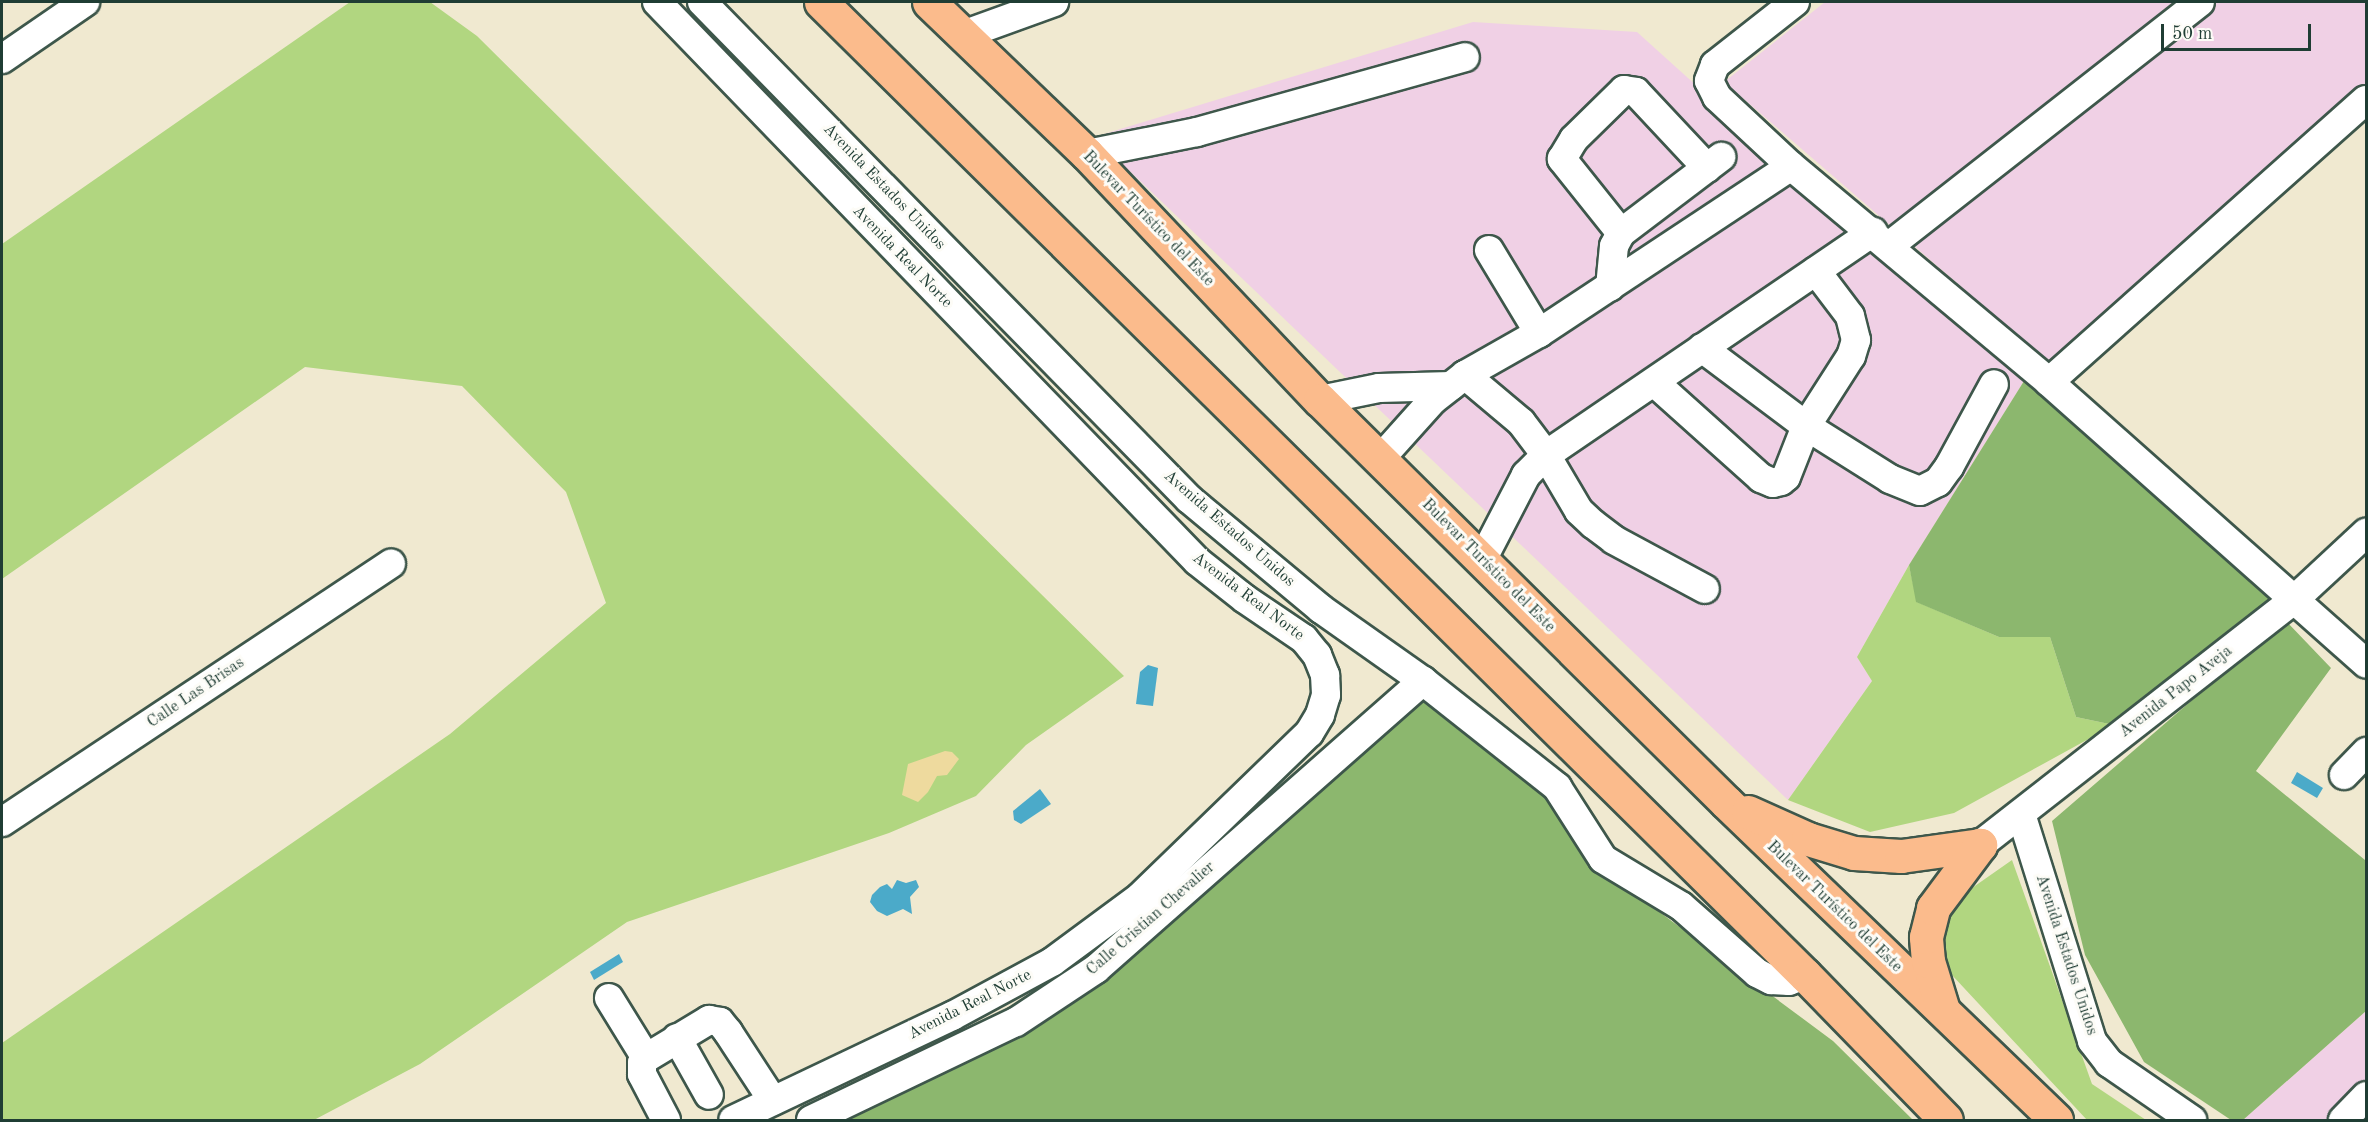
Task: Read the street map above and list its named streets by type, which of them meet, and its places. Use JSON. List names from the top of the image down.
{
  "streets": {
    "highway": ["Bulevar Turístico del Este"],
    "street": [
      "Avenida Estados Unidos",
      "Avenida Real Norte",
      "Avenida Papo Aveja",
      "Calle Las Brisas",
      "Calle Cristian Chevalier"
    ]
  },
  "crossings": [
    ["Avenida Estados Unidos", "Avenida Papo Aveja"],
    ["Avenida Estados Unidos", "Calle Cristian Chevalier"]
  ],
  "scale_bar": "50 m"
}
